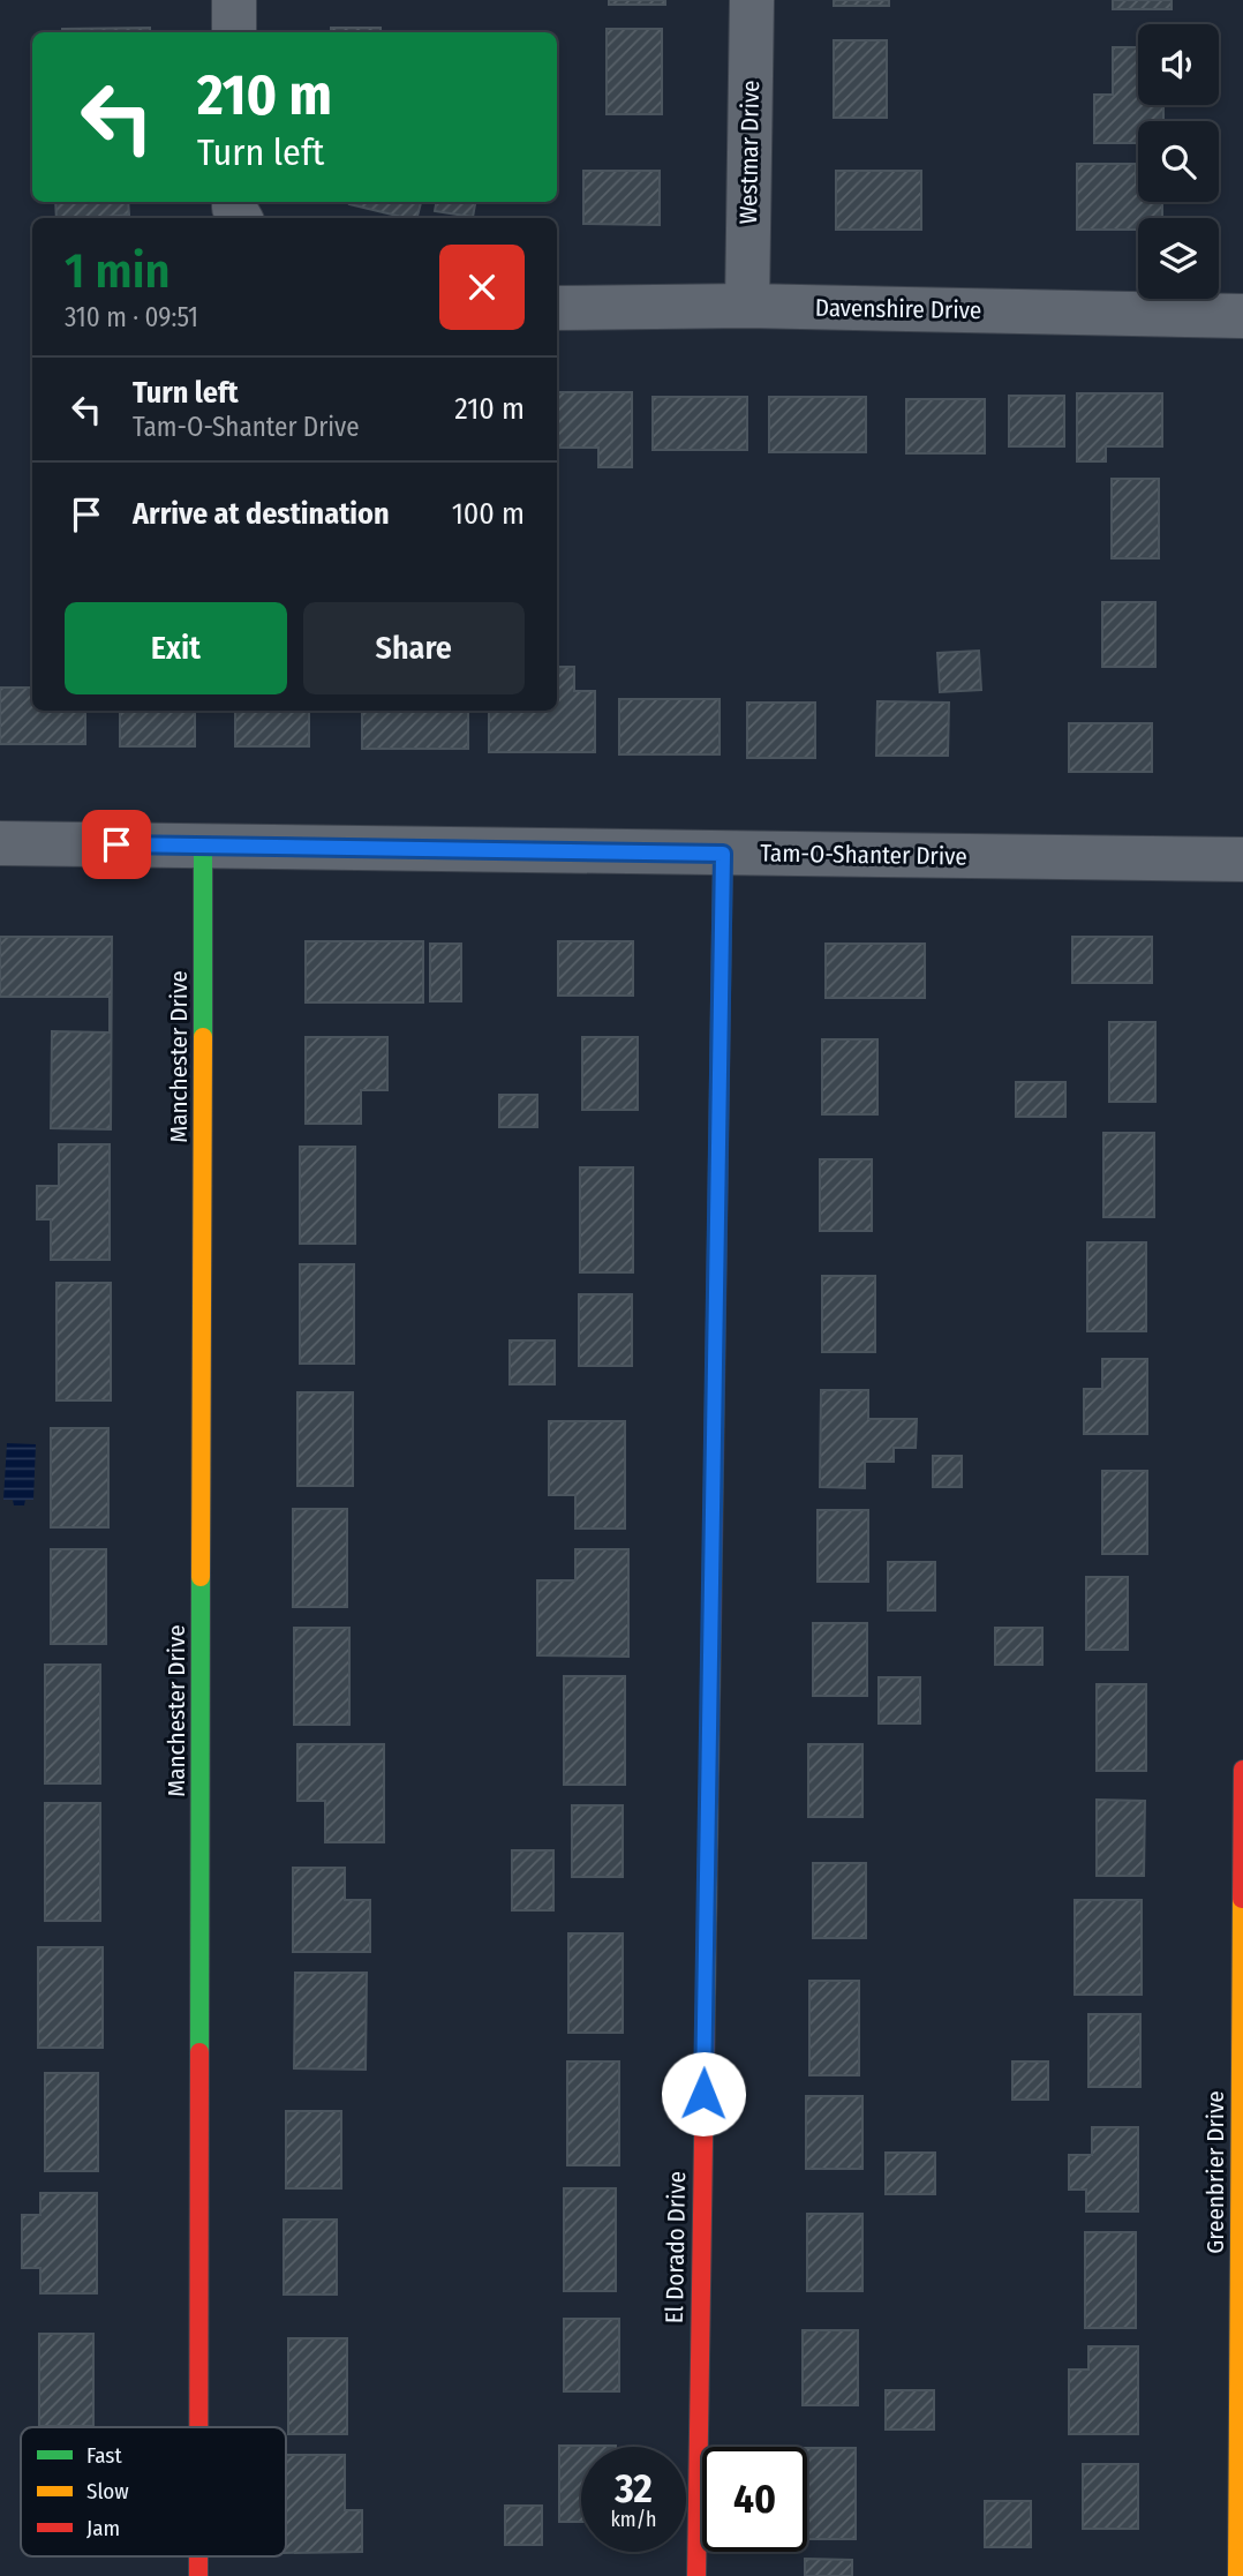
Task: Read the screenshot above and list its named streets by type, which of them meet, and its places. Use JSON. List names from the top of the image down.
{
  "streets": {
    "street": [
      "Westmar Drive",
      "Davenshire Drive",
      "Tam-O-Shanter Drive",
      "Manchester Drive",
      "Greenbrier Drive",
      "El Dorado Drive"
    ]
  },
  "crossings": [
    ["Westmar Drive", "Davenshire Drive"],
    ["Tam-O-Shanter Drive", "Manchester Drive"],
    ["Tam-O-Shanter Drive", "El Dorado Drive"]
  ],
  "legend": ["Fast", "Slow", "Jam"],
  "page": {
    "turn": ["210 m", "Turn left"],
    "heading": ["1 min", "310 m · 09:51"],
    "list": [
      {
        "name": "Turn left",
        "note": "Tam-O-Shanter Drive",
        "value": "210 m"
      },
      {
        "name": "Arrive at destination",
        "value": "100 m"
      }
    ],
    "buttons": ["Exit", "Share"],
    "speed": "32 km/h",
    "limit": "40"
  }
}
